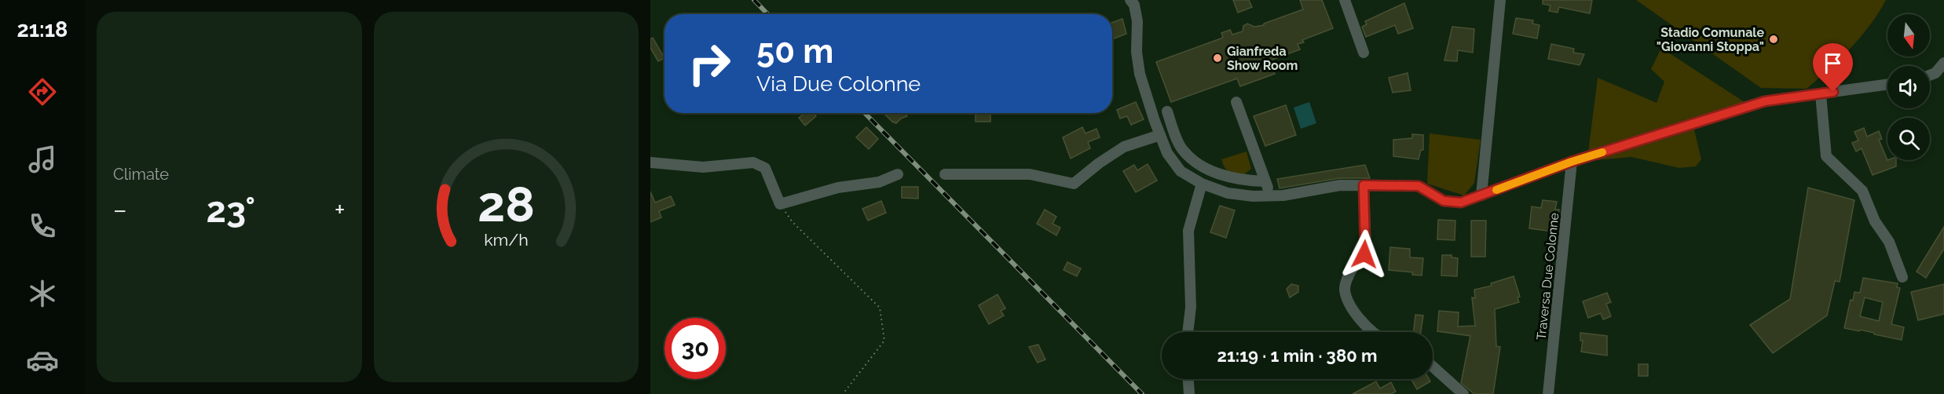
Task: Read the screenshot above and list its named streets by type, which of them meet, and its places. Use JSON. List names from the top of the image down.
{
  "streets": {
    "street": ["Traversa Due Colonne"]
  },
  "places": ["Stadio Comunale \"Giovanni Stoppa\"", "Gianfreda Show Room"],
  "north": "bottom",
  "page": {
    "tabs": "21:18",
    "tile": "Climate",
    "turn": ["50 m", "Via Due Colonne"],
    "heat": ["−", "23°", "+"],
    "limit": "30",
    "trip": "21:19 · 1 min · 380 m",
    "gauge": ["28", "km/h"]
  }
}
